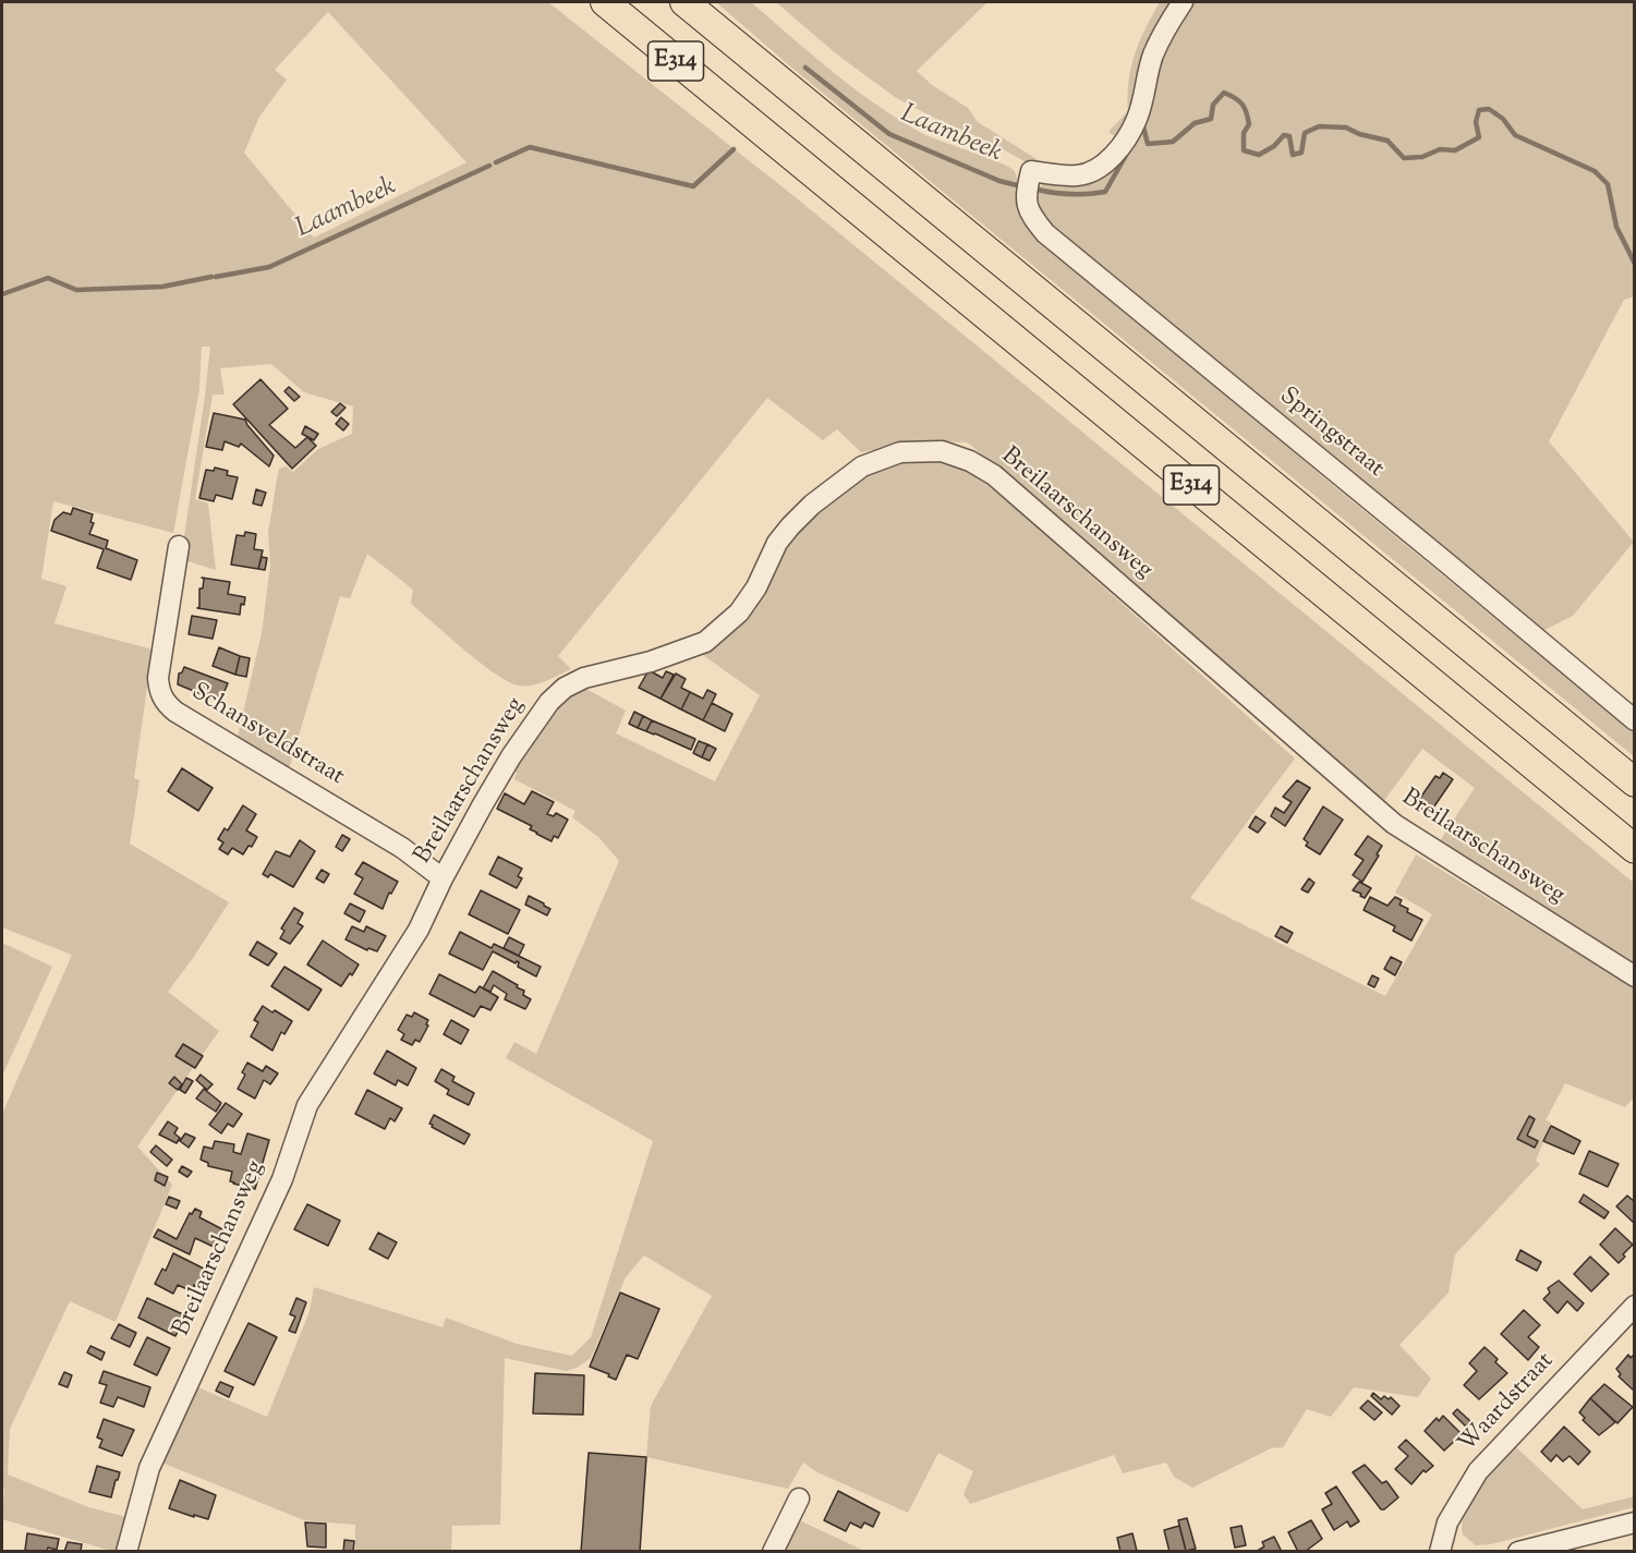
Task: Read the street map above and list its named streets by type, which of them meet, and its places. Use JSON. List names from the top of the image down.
{
  "streets": {
    "highway": ["E314"],
    "street": [
      "Springstraat",
      "Breilaarschansweg",
      "Schansveldstraat",
      "Waardstraat"
    ]
  },
  "crossings": [
    ["Breilaarschansweg", "Schansveldstraat"]
  ],
  "water": ["Laambeek"]
}
